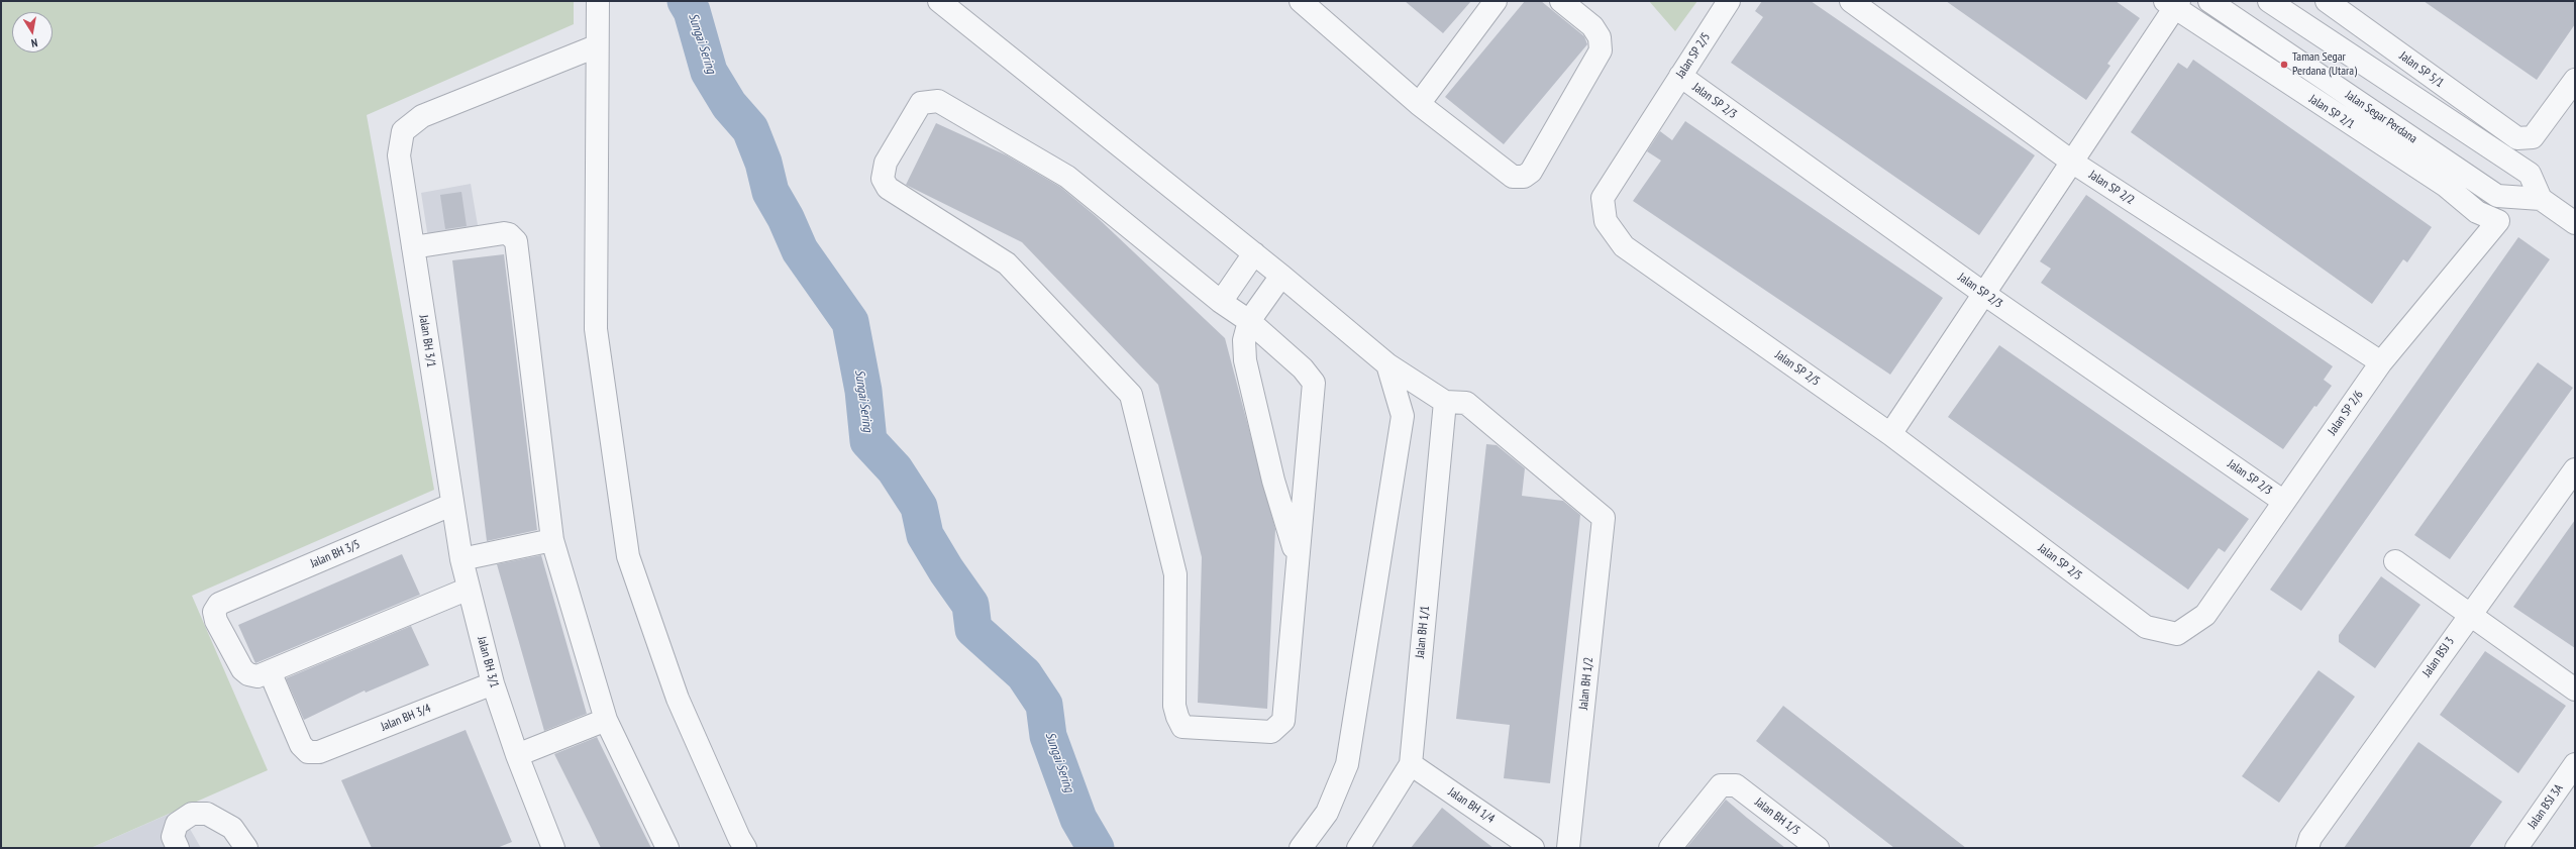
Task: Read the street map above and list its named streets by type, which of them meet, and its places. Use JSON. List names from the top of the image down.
{
  "streets": {
    "street": [
      "Jalan SP 2/5",
      "Jalan SP 5/1",
      "Jalan SP 2/3",
      "Jalan SP 2/1",
      "Jalan Segar Perdana",
      "Jalan SP 2/2",
      "Jalan BH 3/1",
      "Jalan SP 2/6",
      "Jalan BH 3/5",
      "Jalan BH 1/1",
      "Jalan BSJ 3",
      "Jalan BH 1/2",
      "Jalan BH 3/4",
      "Jalan BH 1/4",
      "Jalan BSJ 3A",
      "Jalan BH 1/5"
    ]
  },
  "crossings": [
    ["Jalan SP 2/5", "Jalan SP 2/3"],
    ["Jalan SP 2/5", "Jalan SP 2/6"],
    ["Jalan SP 2/3", "Jalan SP 2/6"],
    ["Jalan SP 2/1", "Jalan SP 2/6"],
    ["Jalan SP 2/2", "Jalan SP 2/6"],
    ["Jalan BH 3/1", "Jalan BH 3/5"],
    ["Jalan BH 3/1", "Jalan BH 3/4"],
    ["Jalan BH 3/5", "Jalan BH 3/4"],
    ["Jalan BH 1/1", "Jalan BH 1/2"],
    ["Jalan BH 1/1", "Jalan BH 1/4"]
  ],
  "water": ["Sungai Sering"],
  "places": ["Taman Segar Perdana (Utara)"],
  "north": "bottom"
}
